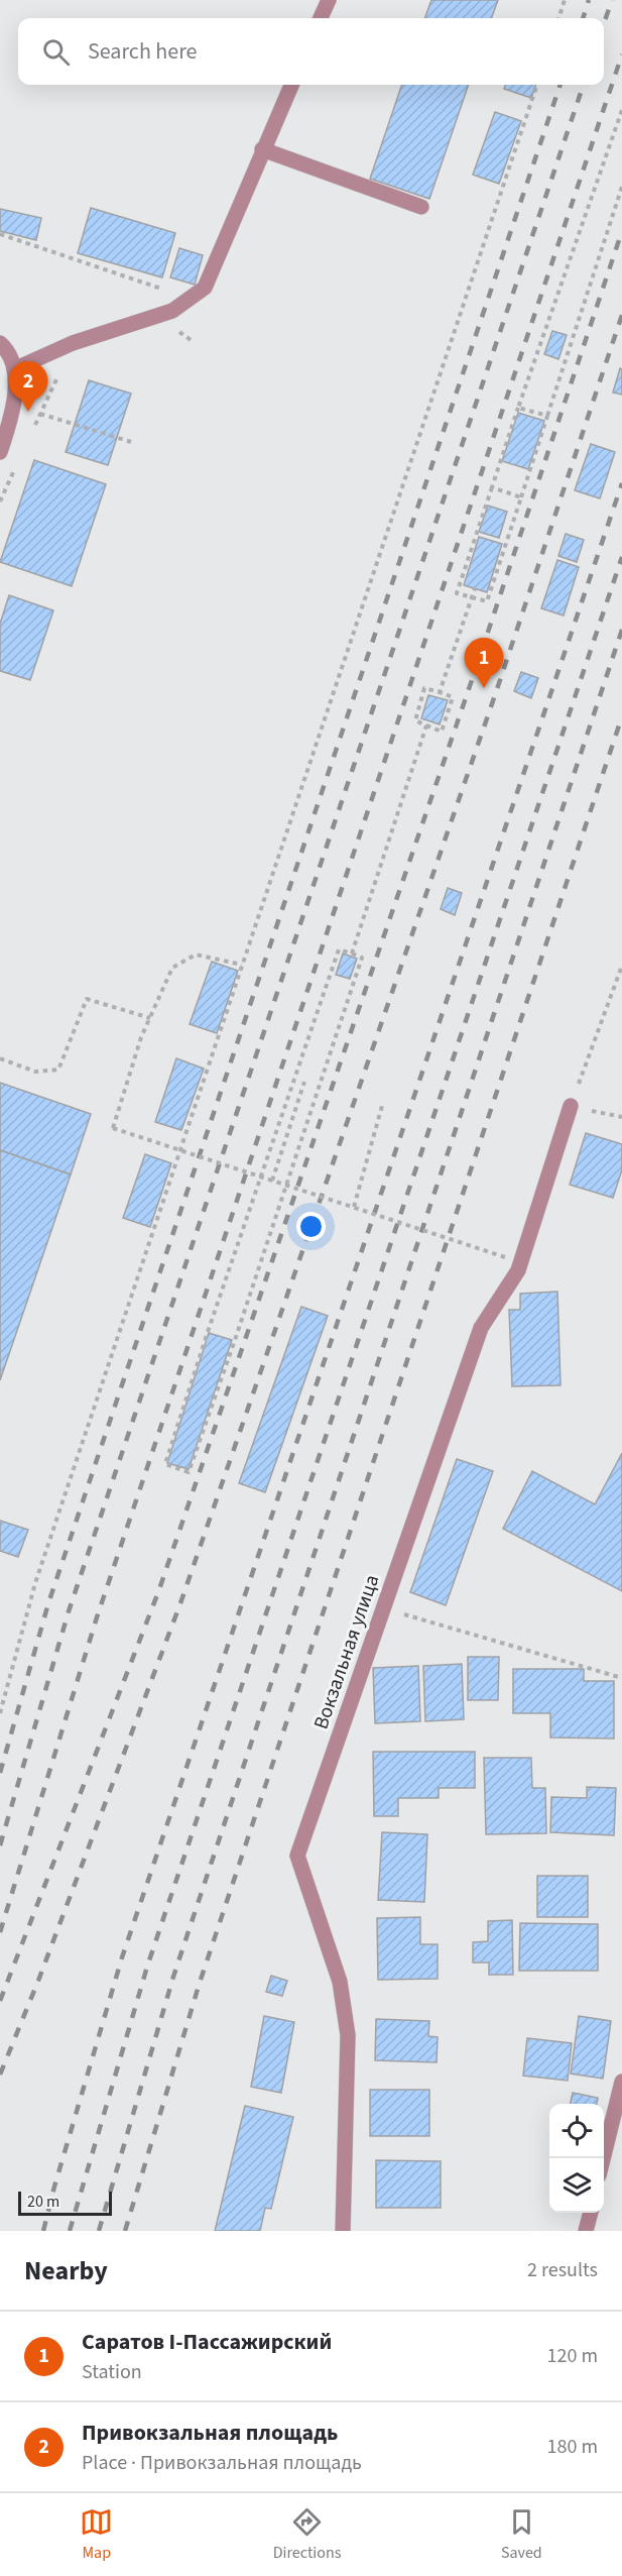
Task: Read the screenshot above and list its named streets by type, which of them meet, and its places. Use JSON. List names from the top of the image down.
{
  "streets": {
    "street": ["Вокзальная улица"]
  },
  "scale_bar": "20 m",
  "page": {
    "search": "Search here",
    "pins": ["2", "1"],
    "scale": "20 m",
    "heading": ["Nearby", "2 results"],
    "list": [
      {
        "mark": "1",
        "name": "Саратов I-Пассажирский",
        "note": "Station",
        "value": "120 m"
      },
      {
        "mark": "2",
        "name": "Привокзальная площадь",
        "note": "Place · Привокзальная площадь",
        "value": "180 m"
      }
    ],
    "nav": ["Map", "Directions", "Saved"]
  }
}
